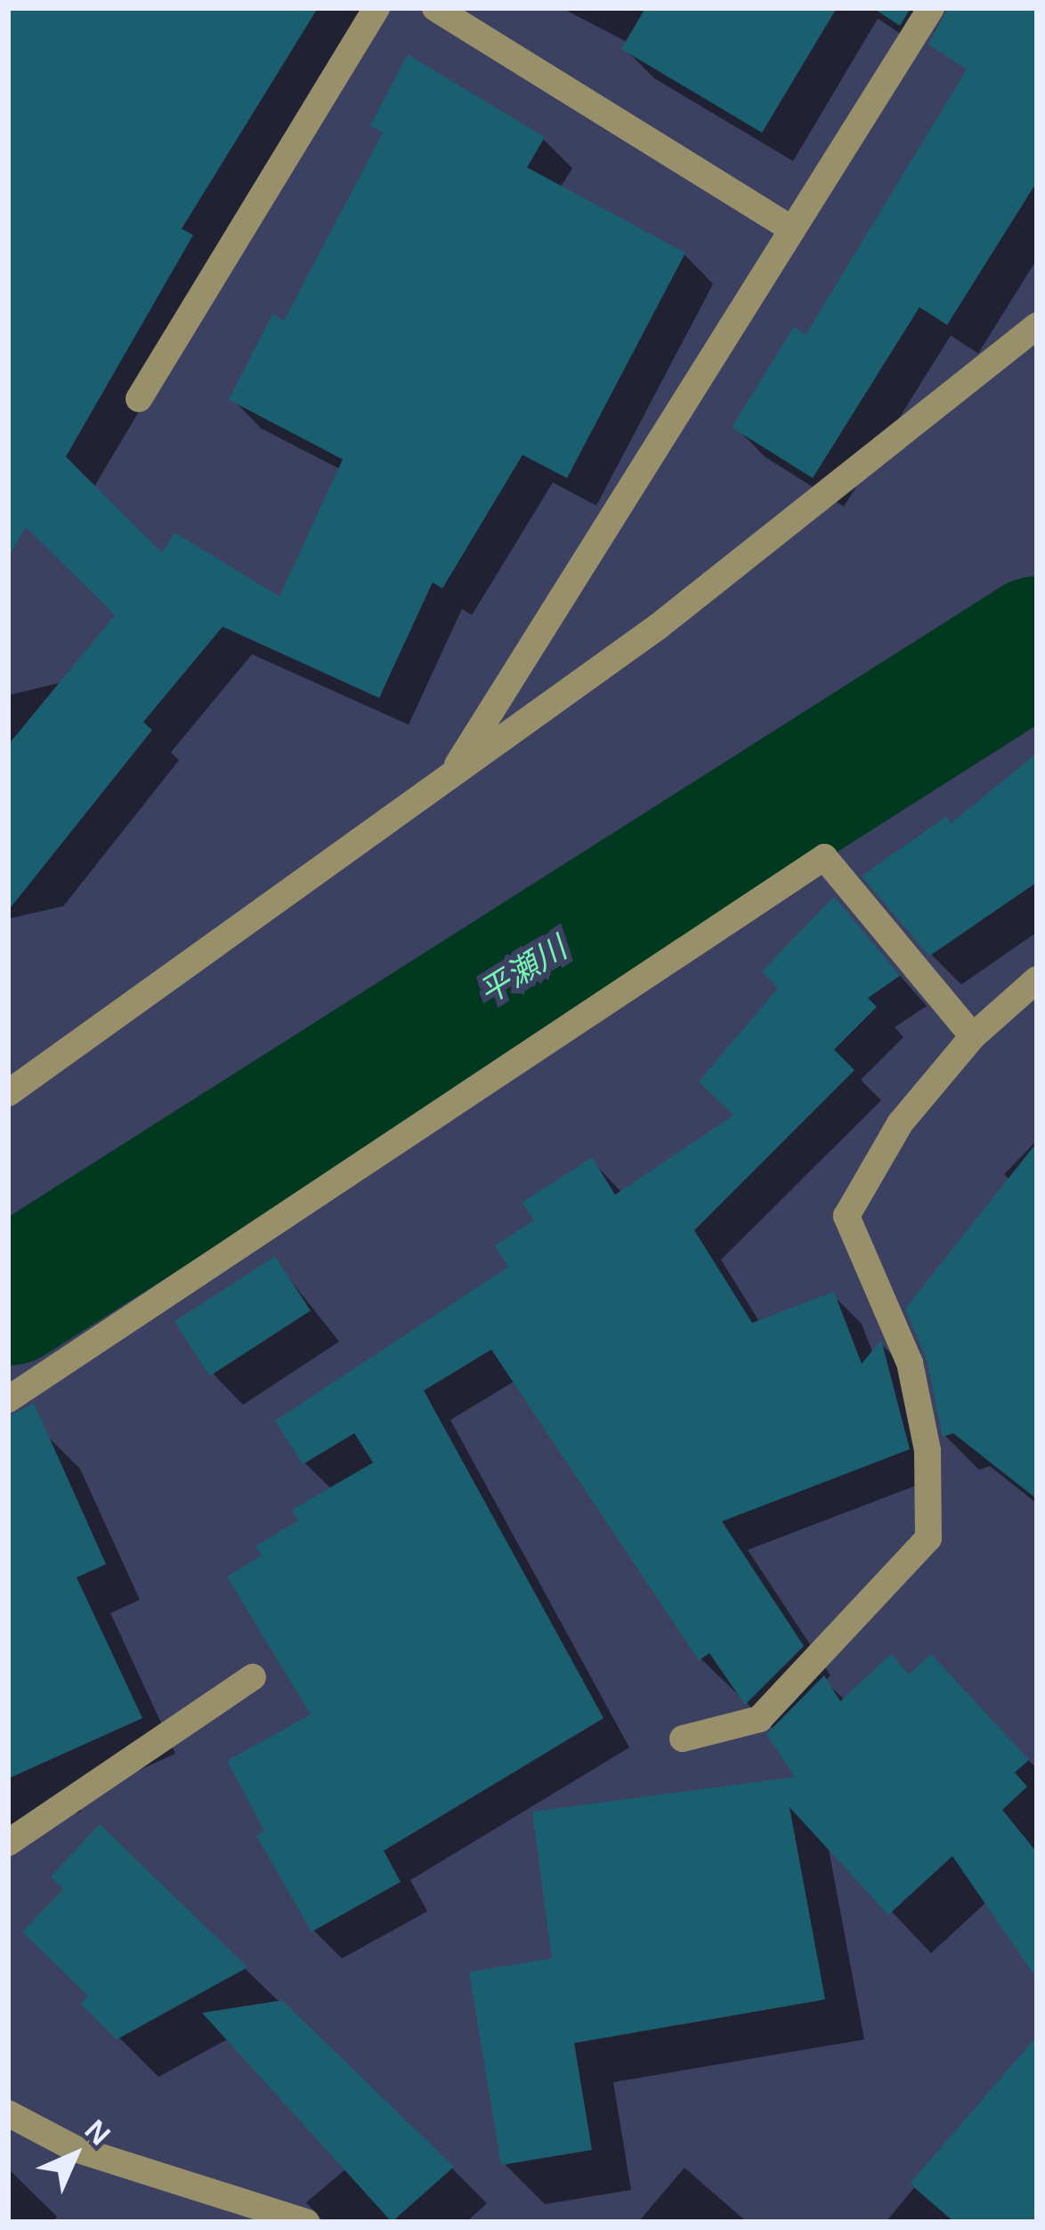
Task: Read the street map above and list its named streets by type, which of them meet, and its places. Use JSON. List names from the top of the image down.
{
  "water": ["平瀬川"],
  "north": "top right"
}
